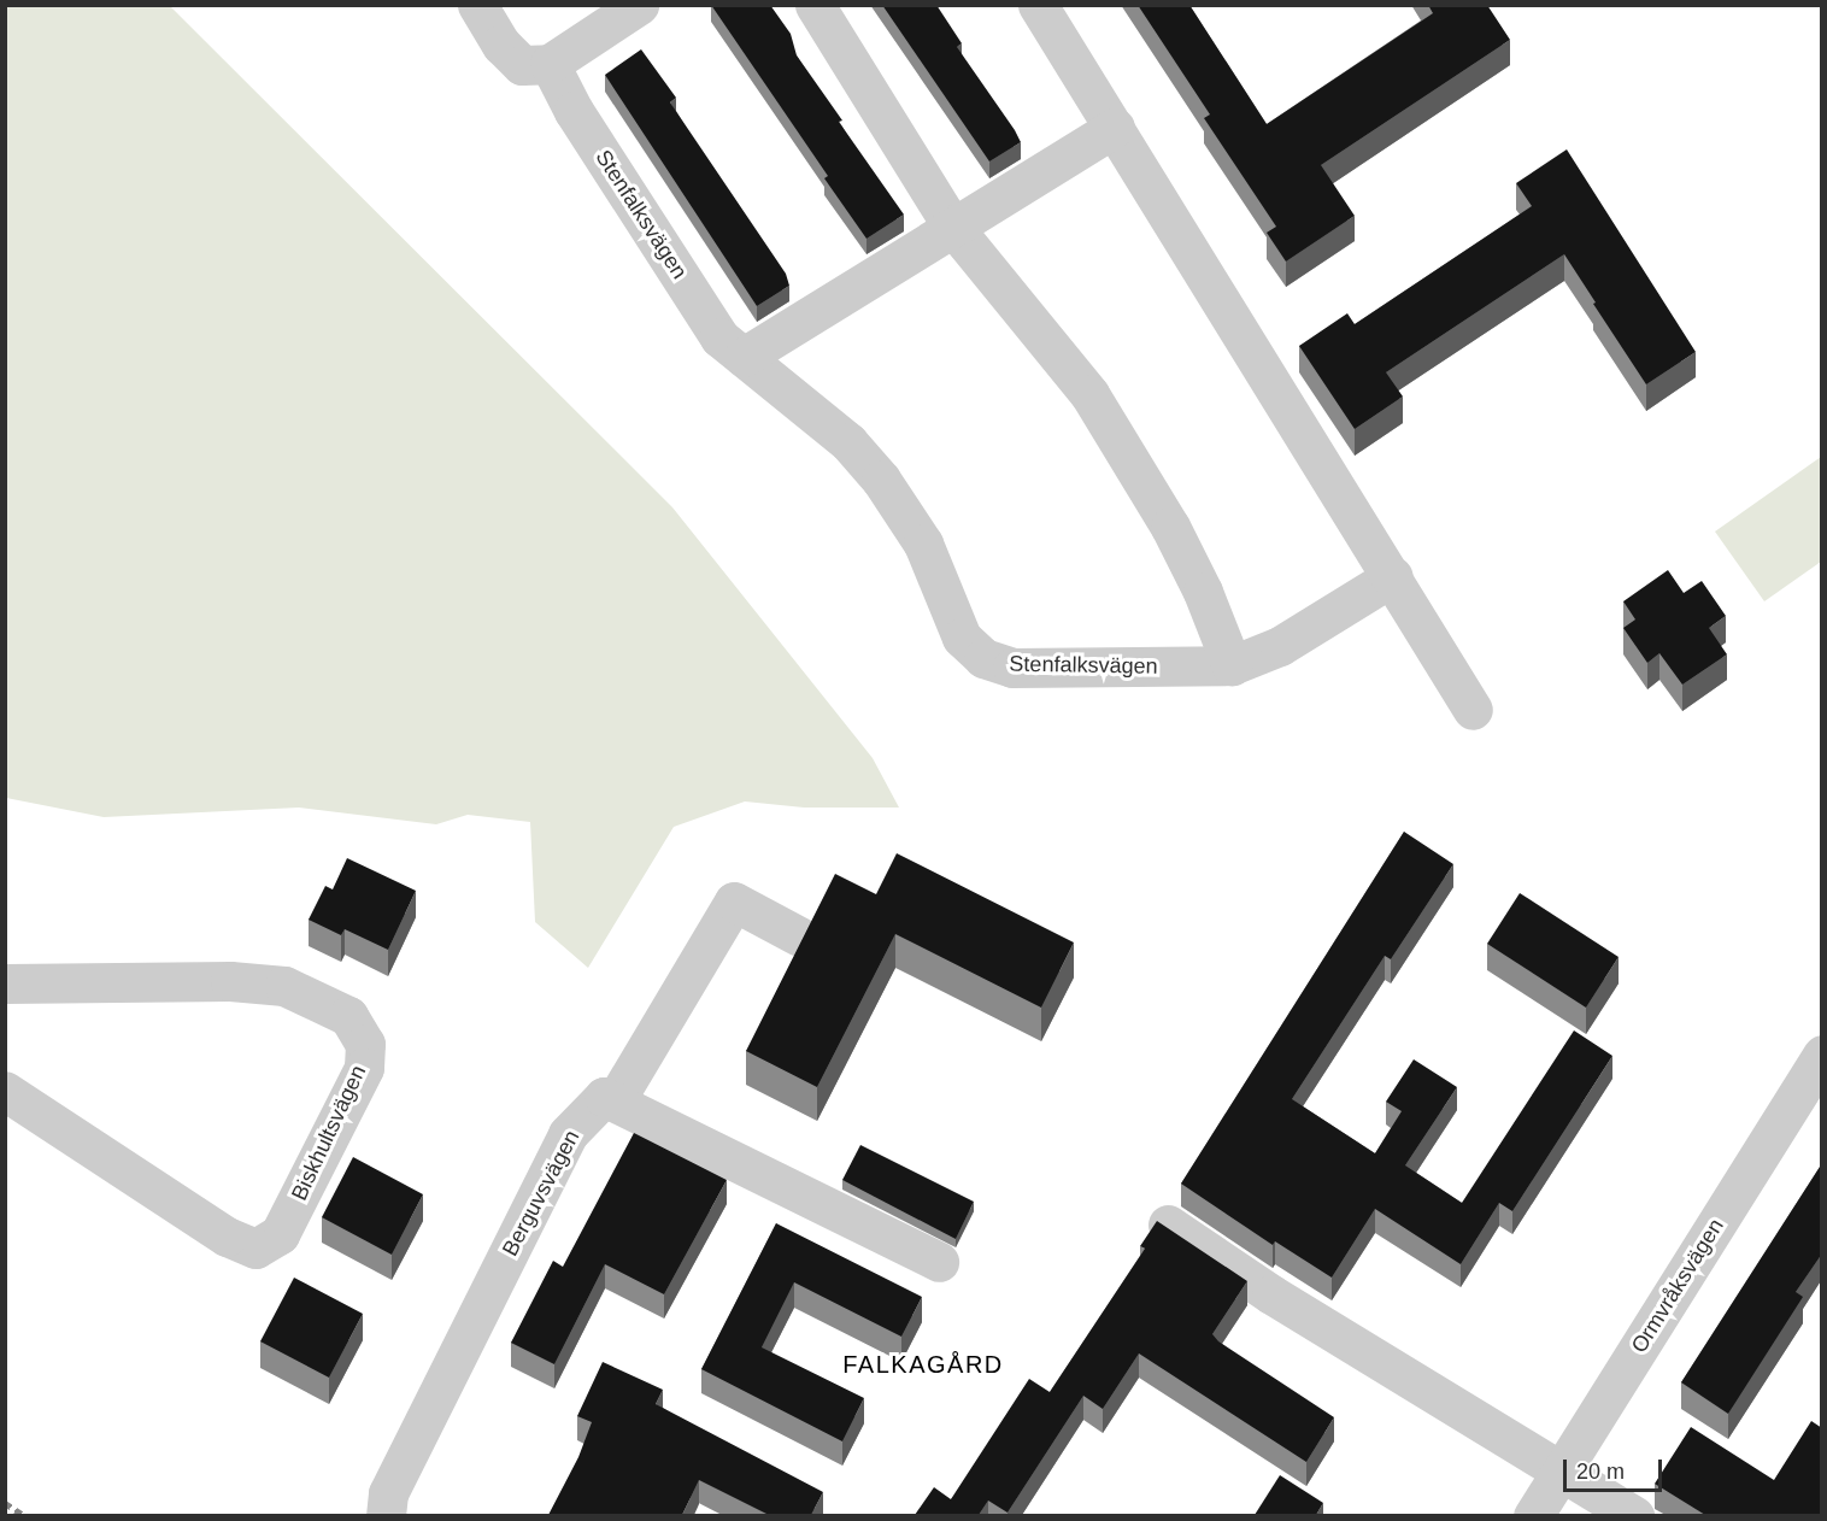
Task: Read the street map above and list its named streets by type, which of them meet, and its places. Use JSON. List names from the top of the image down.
{
  "streets": {
    "street": [
      "Stenfalksvägen",
      "Biskhultsvägen",
      "Berguvsvägen",
      "Ormvråksvägen"
    ]
  },
  "districts": ["FALKAGÅRD"],
  "scale_bar": "20 m"
}
